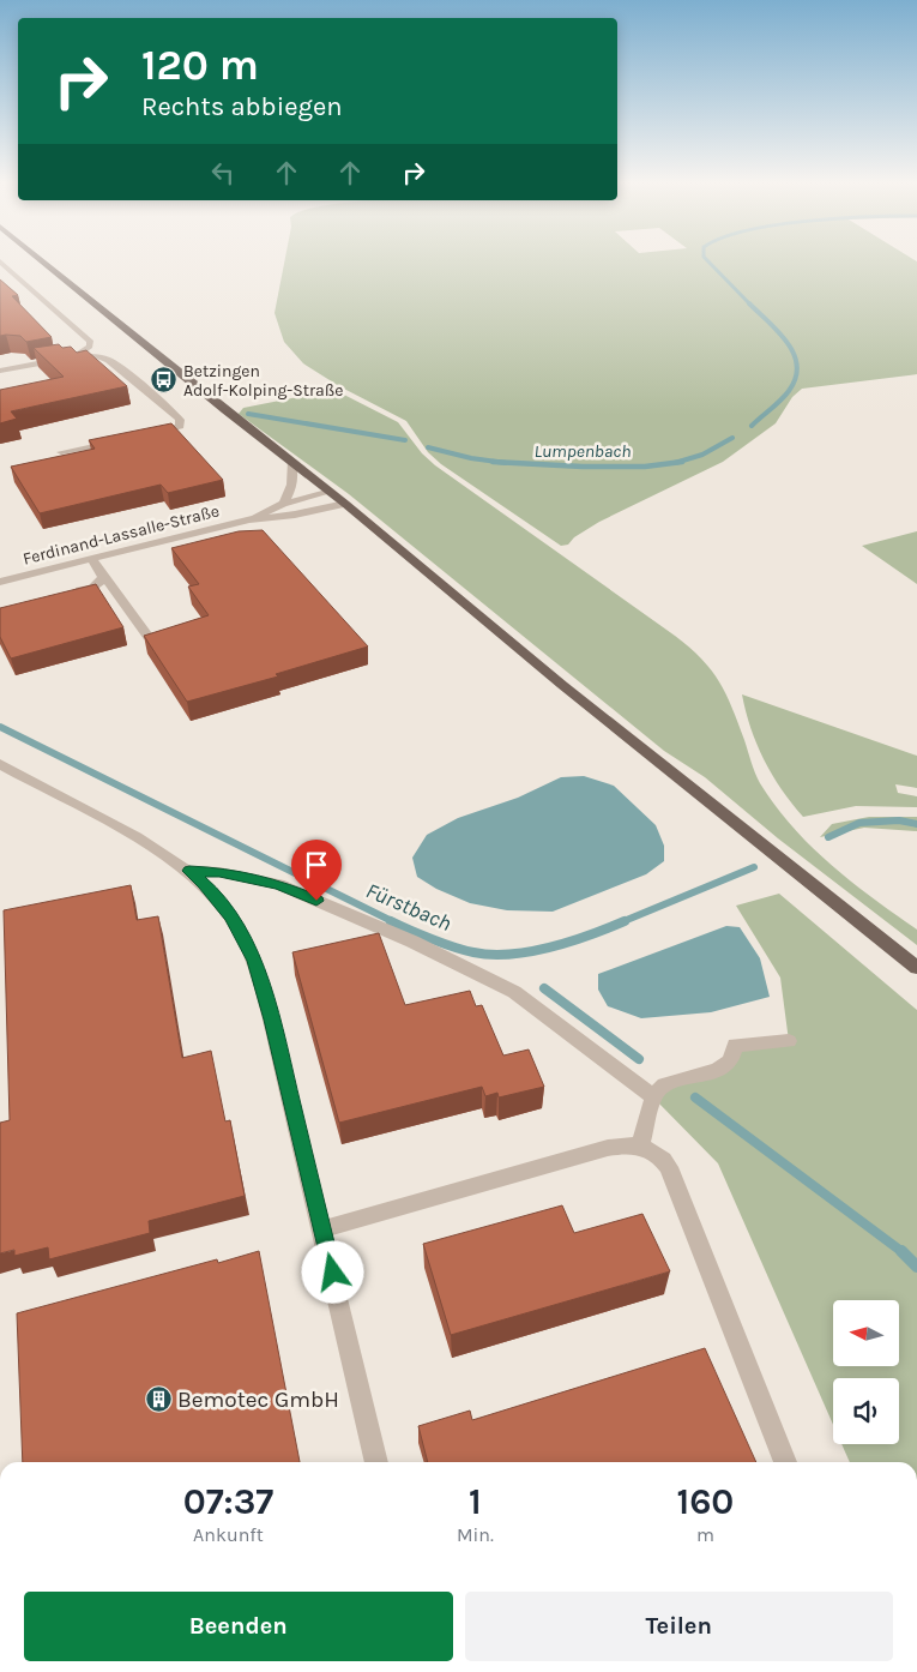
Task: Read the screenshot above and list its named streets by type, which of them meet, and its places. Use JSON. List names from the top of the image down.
{
  "streets": {
    "street": ["Ferdinand-Lassalle-Straße"]
  },
  "water": ["Lumpenbach", "Fürstbach"],
  "places": {
    "bus stop": ["Betzingen Adolf-Kolping-Straße"],
    "building": ["Bemotec GmbH"]
  },
  "north": "left",
  "page": {
    "turn": ["120 m", "Rechts abbiegen"],
    "eta": [
      "07:37",
      "Ankunft",
      "1",
      "Min.",
      "160",
      "m"
    ],
    "buttons": ["Beenden", "Teilen"]
  }
}
